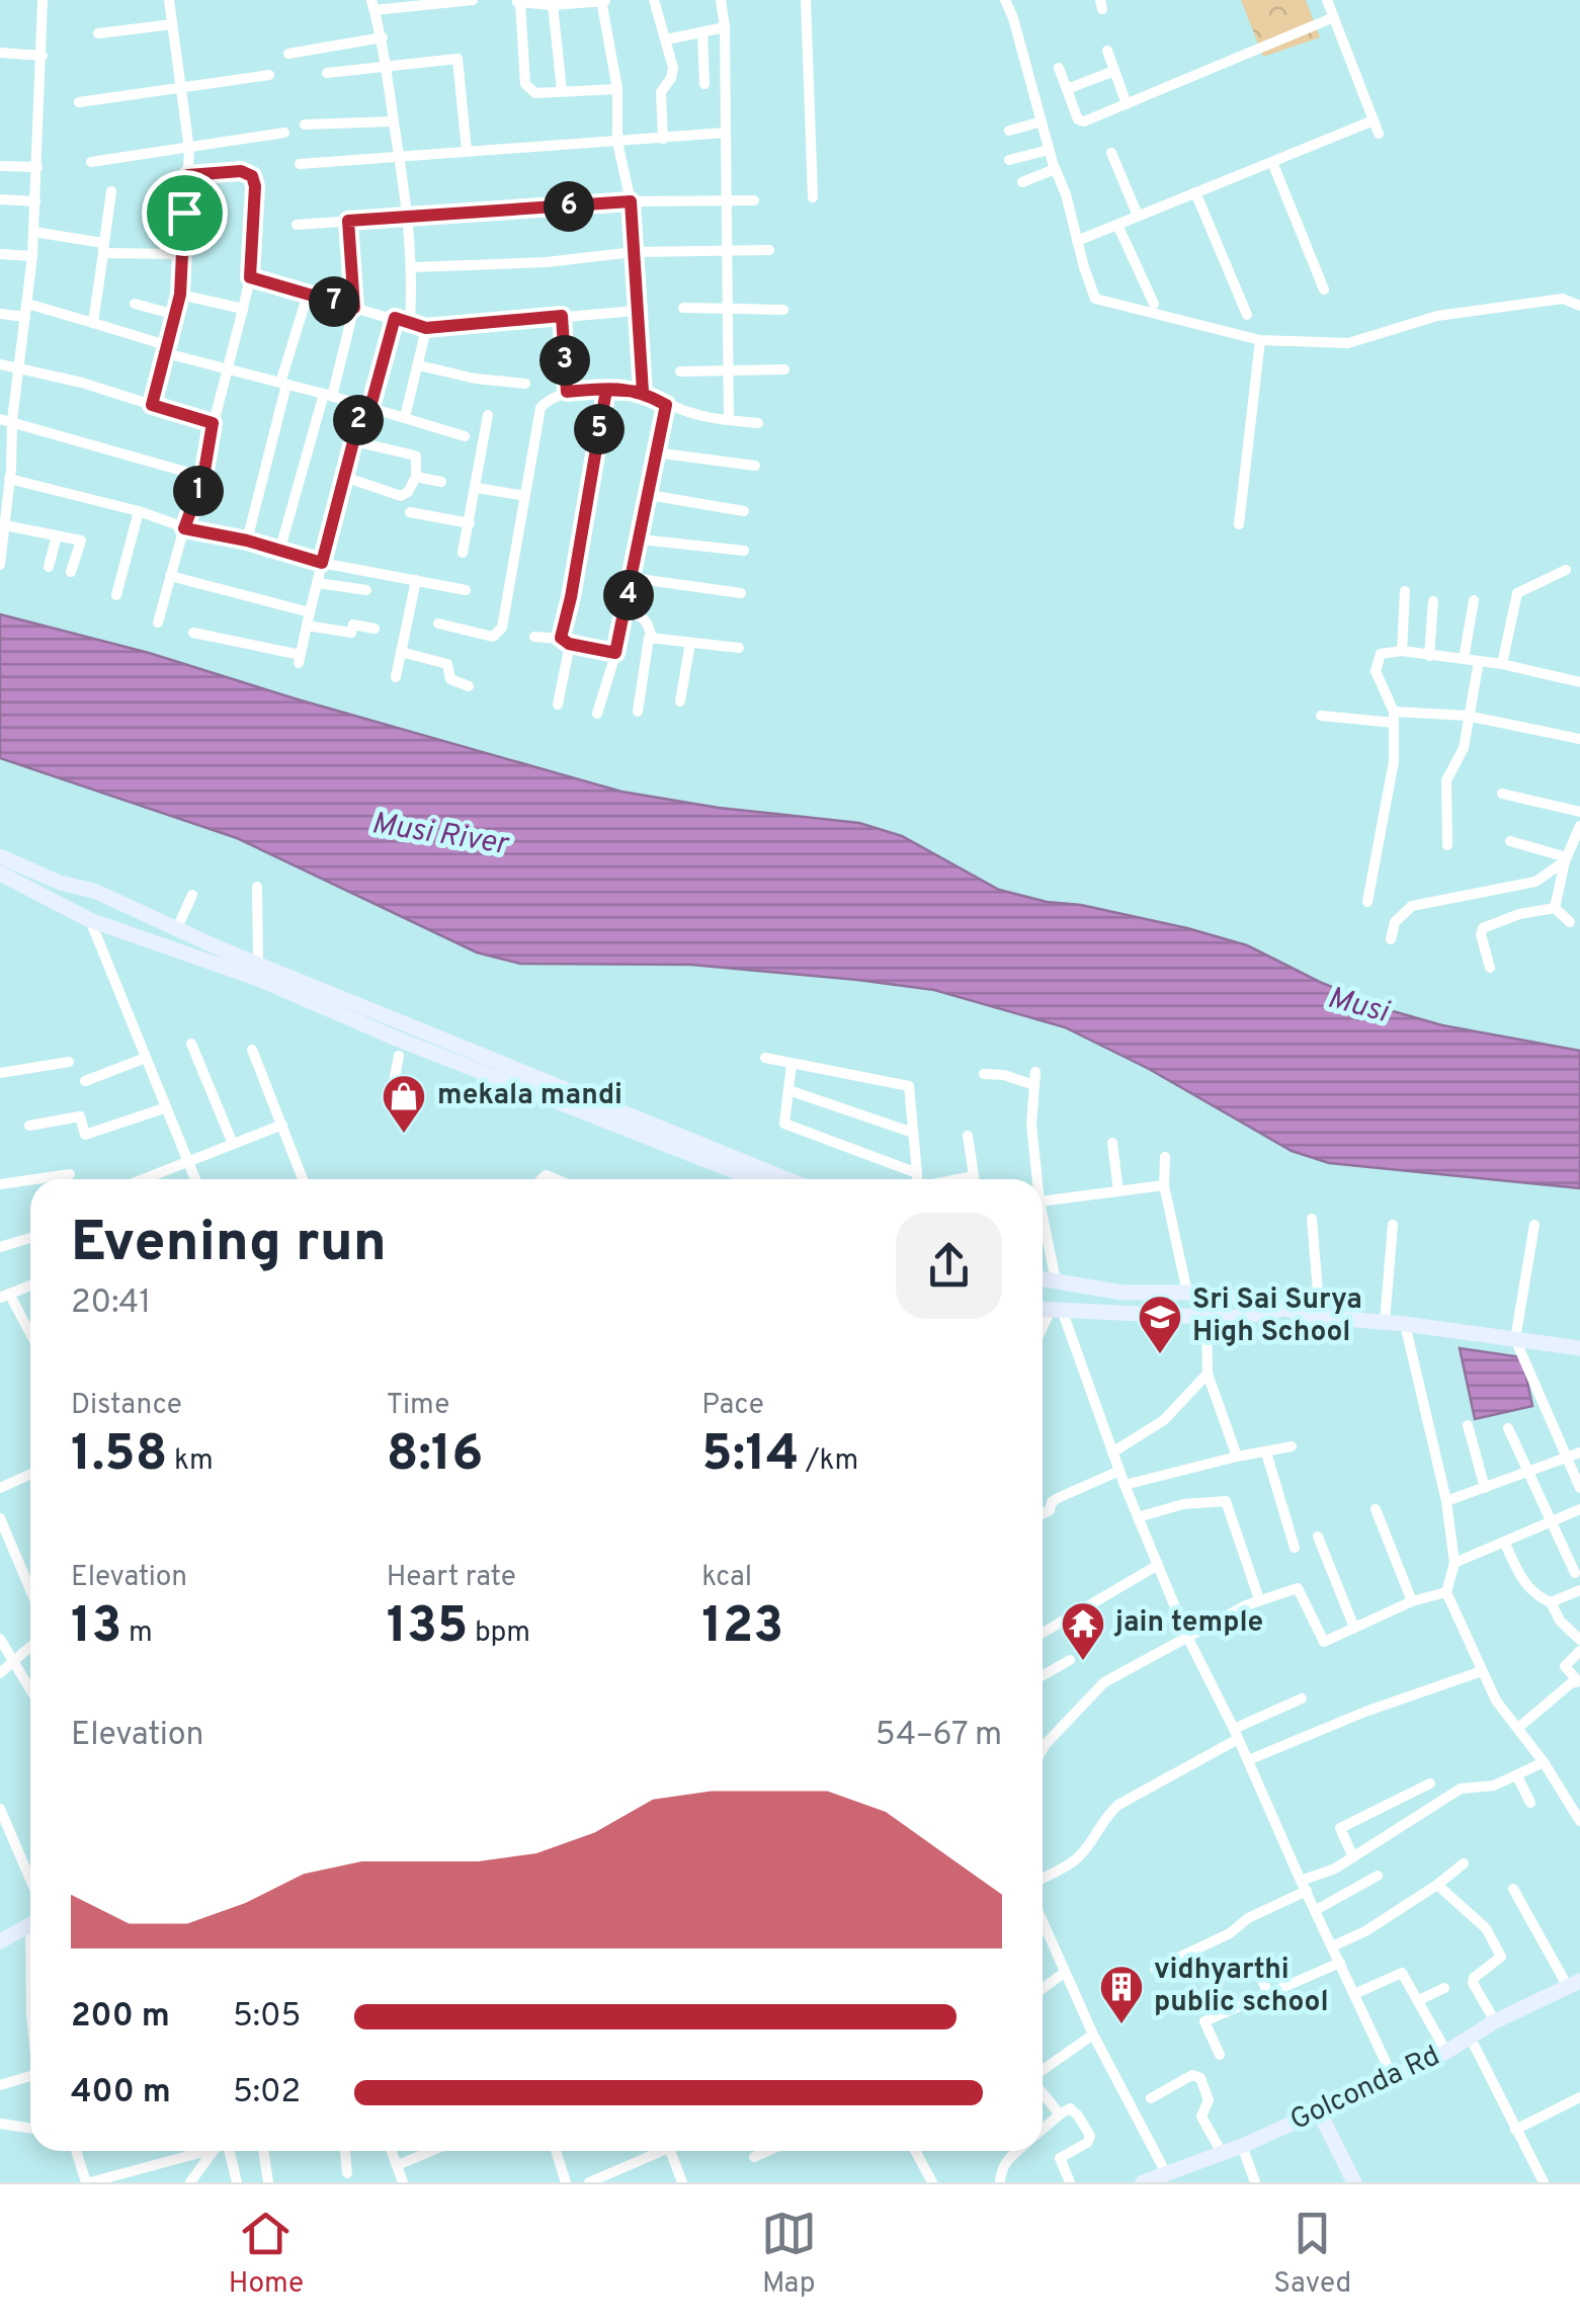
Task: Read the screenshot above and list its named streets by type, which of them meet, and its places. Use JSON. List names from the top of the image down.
{
  "streets": {
    "street": ["Golconda Rd"]
  },
  "water": ["Musi River", "Musi"],
  "places": {
    "shop": ["mekala mandi"],
    "school or university": ["Sri Sai Surya High School"],
    "temple": ["jain temple"],
    "building": ["vidhyarthi public school"]
  },
  "page": {
    "pins": [
      "6",
      "7",
      "3",
      "2",
      "5",
      "1",
      "4"
    ],
    "heading": ["Evening run", "20:41"],
    "stats": [
      ["Distance", "1.58 km"],
      ["Time", "8:16"],
      ["Pace", "5:14 /km"],
      ["Elevation", "13 m"],
      ["Heart rate", "135 bpm"],
      ["kcal", "123"]
    ],
    "chart": ["Elevation", "54–67 m"],
    "list": [
      {
        "name": "200 m",
        "note": "5:05"
      },
      {
        "name": "400 m",
        "note": "5:02"
      }
    ],
    "tabs": ["Home", "Map", "Saved"]
  }
}
